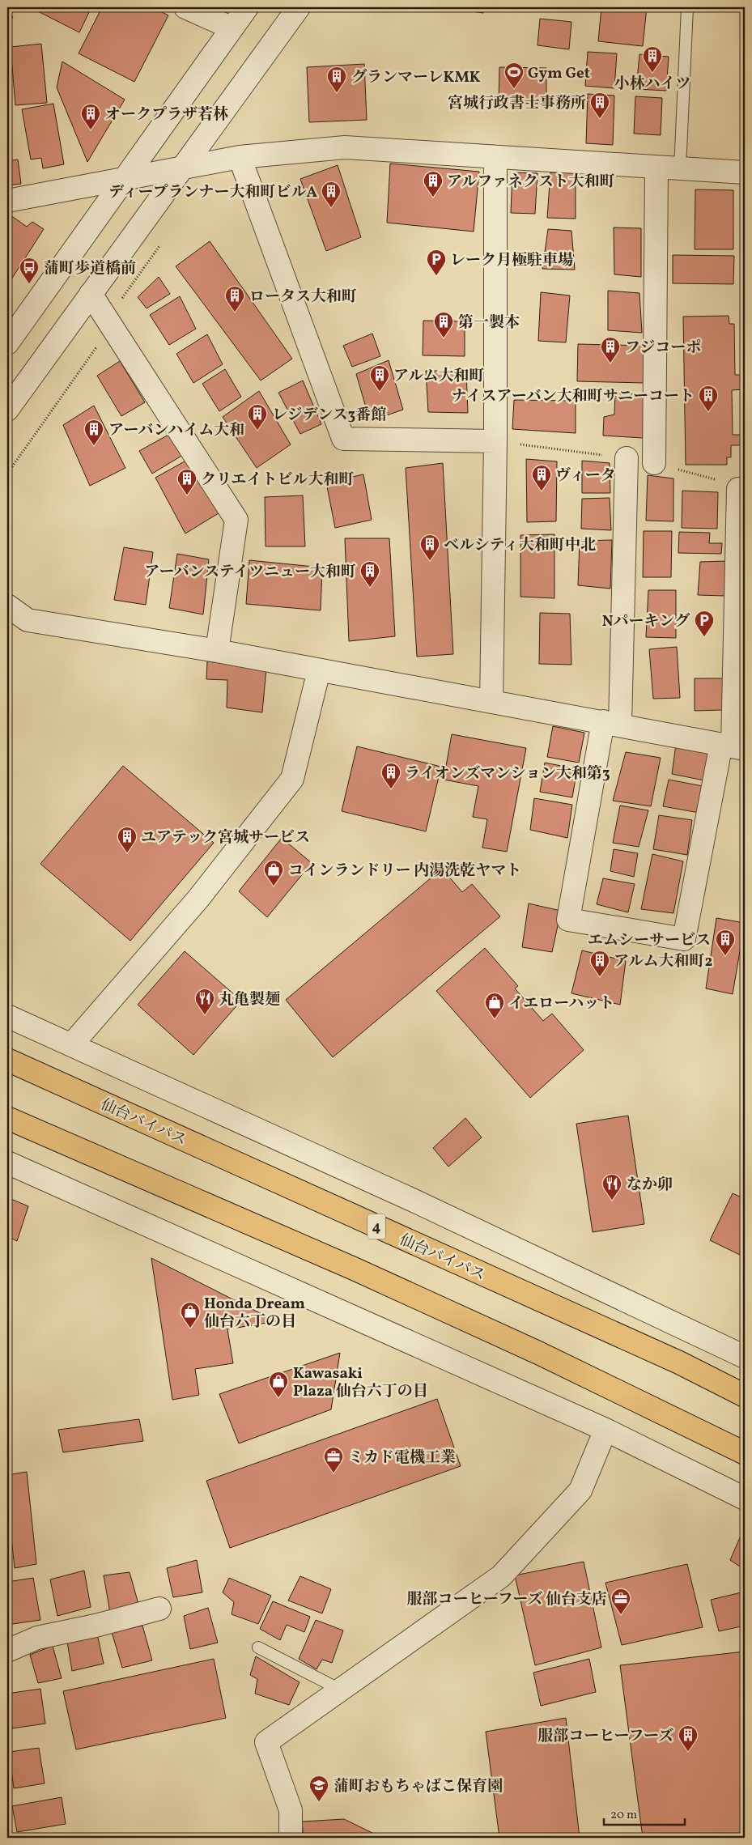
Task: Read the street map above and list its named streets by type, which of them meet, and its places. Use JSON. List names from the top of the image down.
{
  "streets": {
    "highway": ["仙台バイパス", "4"]
  },
  "places": {
    "building": [
      "小林ハイツ",
      "グランマーレKMK",
      "宮城行政書士事務所",
      "オークプラザ若林",
      "アルファネクスト大和町",
      "ディープランナー大和町ビルA",
      "ロータス大和町",
      "第一製本",
      "フジコーポ",
      "アルム大和町",
      "ナイスアーバン大和町サニーコート",
      "レジデンス3番館",
      "アーバンハイム大和",
      "ヴィータ",
      "クリエイトビル大和町",
      "ベルシティ大和町中北",
      "アーバンステイツニュー大和町",
      "ライオンズマンション大和第3",
      "ユアテック宮城サービス",
      "エムシーサービス",
      "アルム大和町2",
      "服部コーヒーフーズ"
    ],
    "sports": ["Gym Get"],
    "parking": ["レーク月極駐車場", "Nパーキング"],
    "bus stop": ["蒲町歩道橋前"],
    "shop": [
      "コインランドリー 内湯洗乾ヤマト",
      "イエローハット",
      "Honda Dream 仙台六丁の目",
      "Kawasaki Plaza 仙台六丁の目"
    ],
    "restaurant": ["丸亀製麺", "なか卯"],
    "office": ["ミカド電機工業", "服部コーヒーフーズ 仙台支店"],
    "school or university": ["蒲町おもちゃばこ保育園"]
  },
  "scale_bar": "20 m"
}
